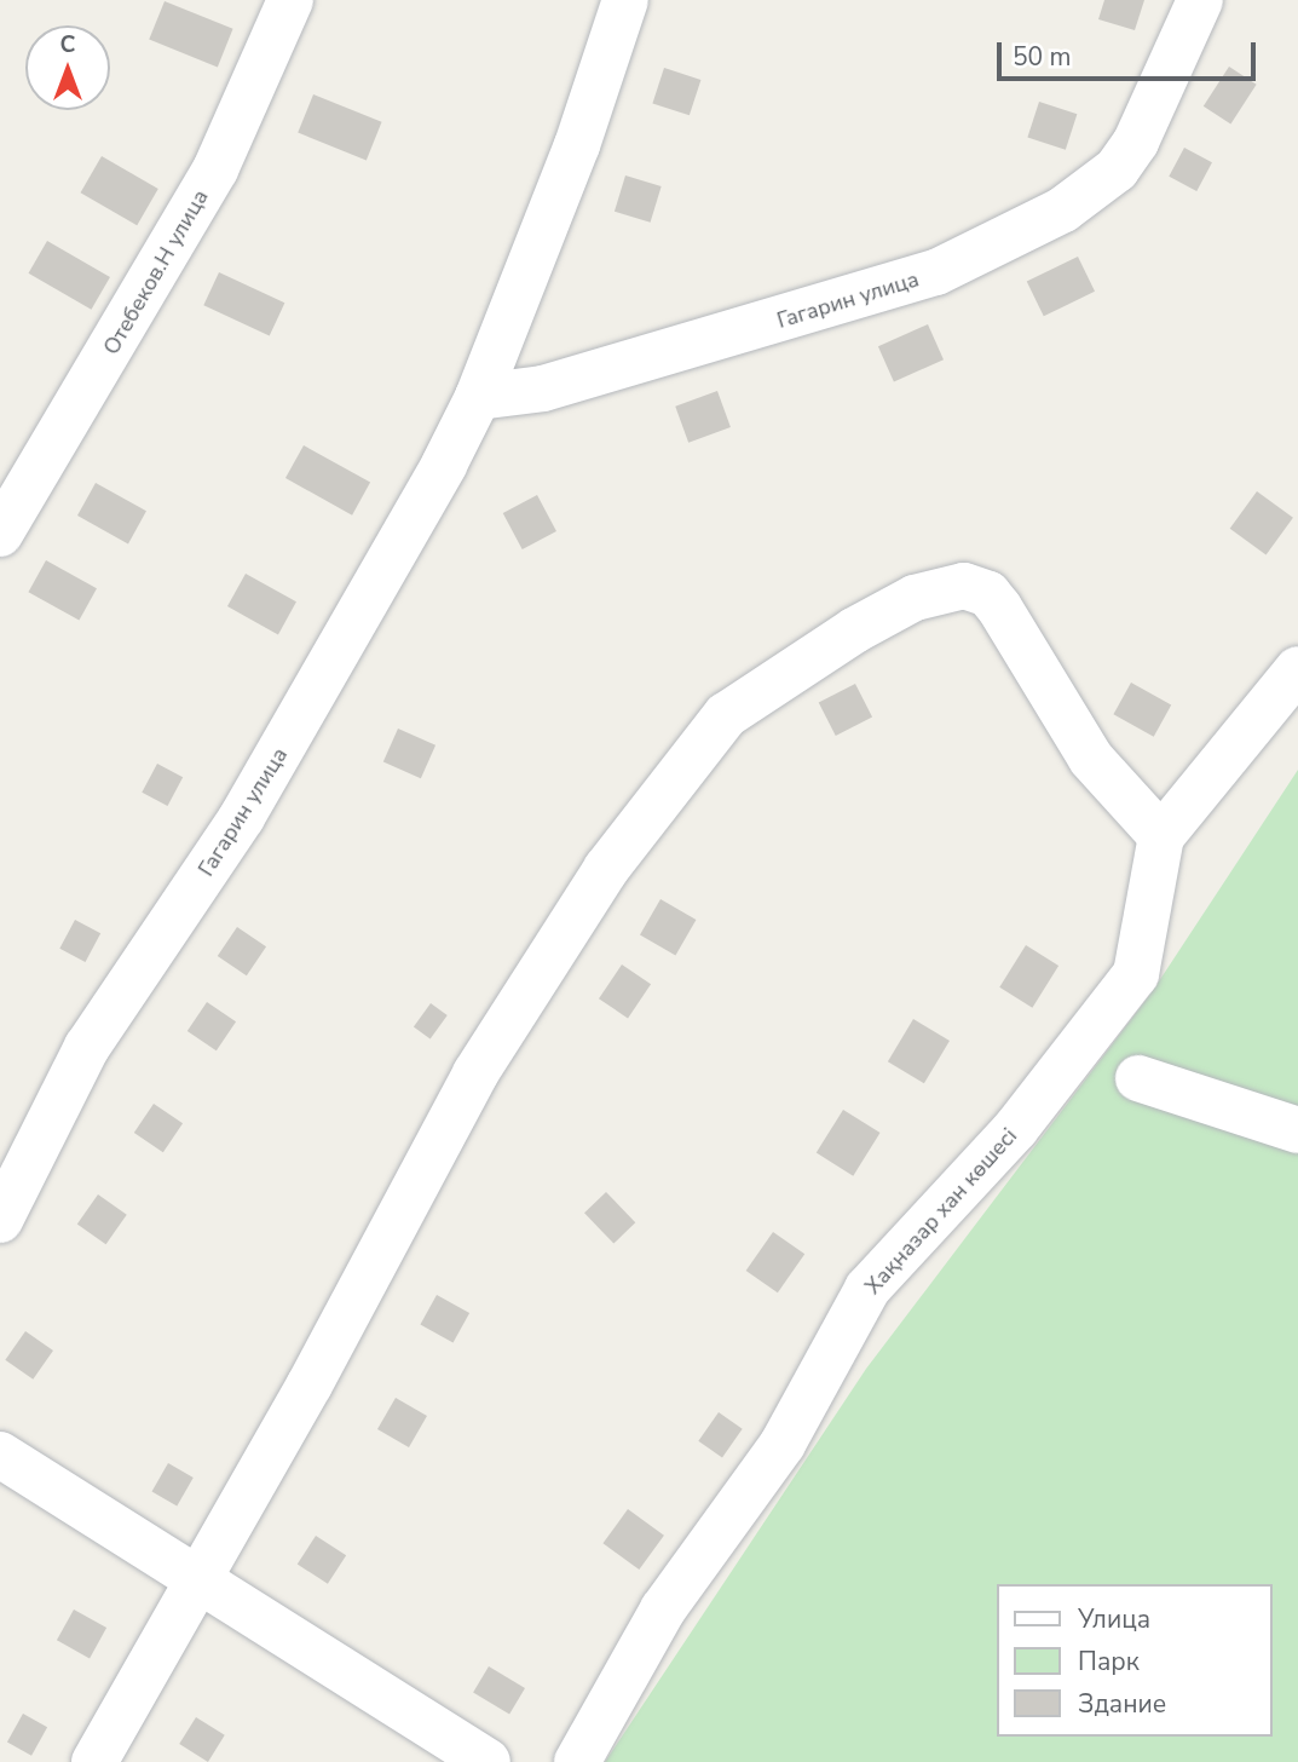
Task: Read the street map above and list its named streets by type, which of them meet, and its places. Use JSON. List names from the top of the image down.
{
  "streets": {
    "street": ["Отебеков.Н улица", "Гагарин улица", "Хақназар хан көшесі"]
  },
  "legend": ["Улица", "Парк", "Здание"],
  "scale_bar": "50 m",
  "north": "top"
}
